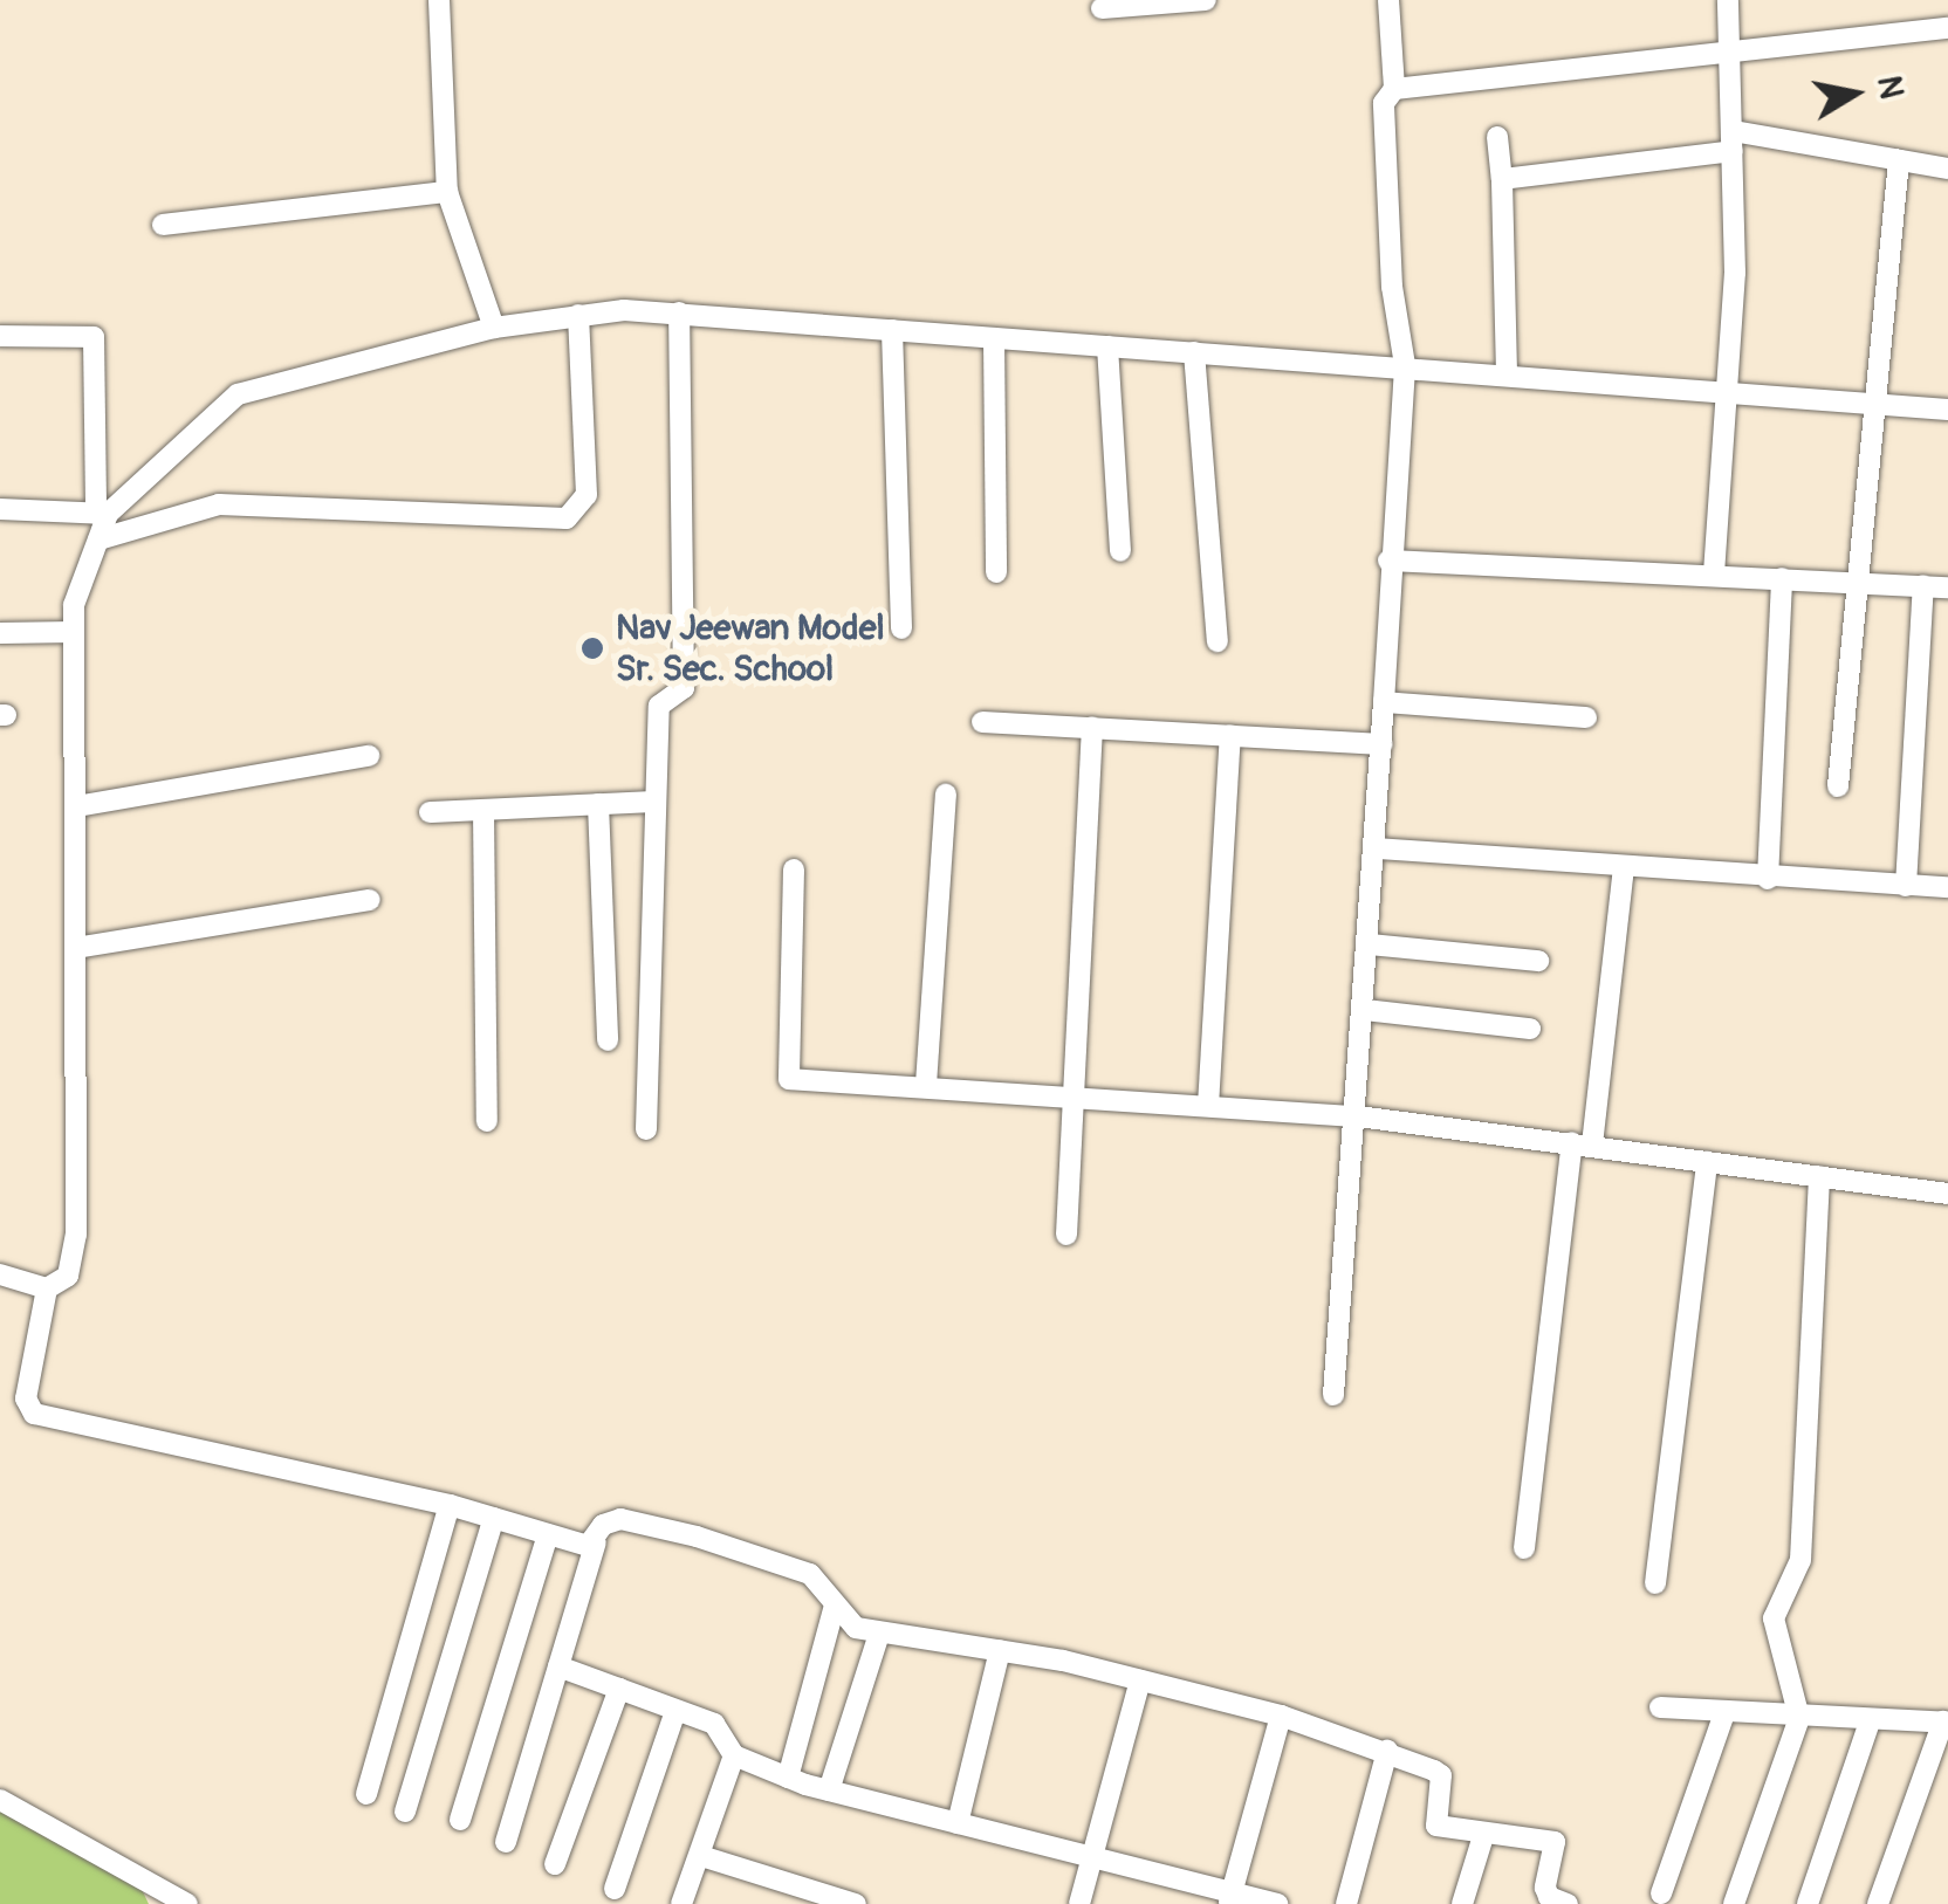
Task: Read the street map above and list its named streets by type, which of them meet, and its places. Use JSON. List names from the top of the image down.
{
  "places": ["Nav Jeewan Model Sr. Sec. School"],
  "north": "right"
}
